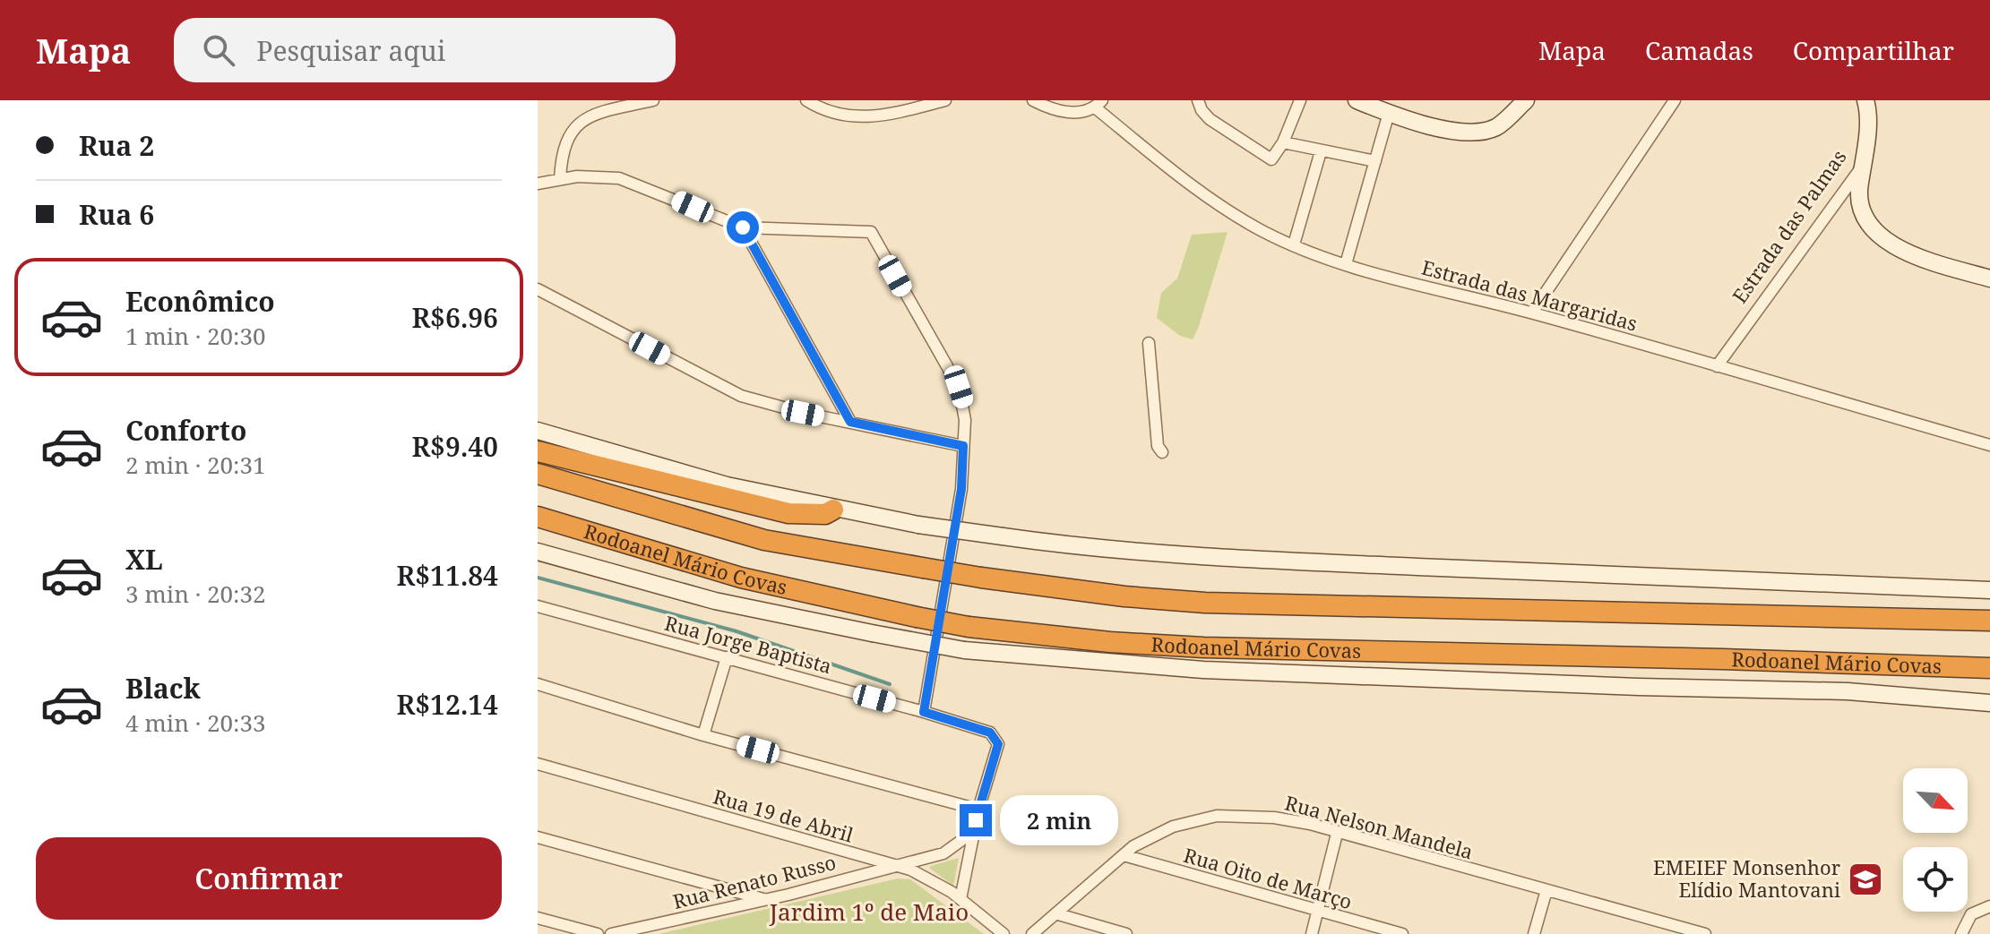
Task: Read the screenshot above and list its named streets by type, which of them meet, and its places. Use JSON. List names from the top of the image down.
{
  "streets": {
    "highway": ["Rodoanel Mário Covas"],
    "main road": ["Estrada das Palmas"],
    "street": [
      "Estrada das Margaridas",
      "Rua Jorge Baptista",
      "Rua 19 de Abril",
      "Rua Nelson Mandela",
      "Rua Oito de Março",
      "Rua Renato Russo"
    ]
  },
  "crossings": [
    ["Estrada das Palmas", "Estrada das Margaridas"],
    ["Rua Jorge Baptista", "Rua Renato Russo"],
    ["Rua 19 de Abril", "Rua Renato Russo"],
    ["Rua Nelson Mandela", "Rua Oito de Março"]
  ],
  "districts": ["Jardim 1º de Maio"],
  "places": {
    "school or university": ["EMEIEF Monsenhor Elídio Mantovani"]
  },
  "north": "bottom right",
  "page": {
    "header": "Mapa",
    "search": "Pesquisar aqui",
    "nav": ["Mapa", "Camadas", "Compartilhar"],
    "banner": ["Rua 2", "Rua 6"],
    "list": [
      {
        "name": "Econômico",
        "note": "1 min · 20:30",
        "value": "R$6.96"
      },
      {
        "name": "Conforto",
        "note": "2 min · 20:31",
        "value": "R$9.40"
      },
      {
        "name": "XL",
        "note": "3 min · 20:32",
        "value": "R$11.84"
      },
      {
        "name": "Black",
        "note": "4 min · 20:33",
        "value": "R$12.14"
      }
    ],
    "bubble": "2 min",
    "buttons": "Confirmar"
  }
}
